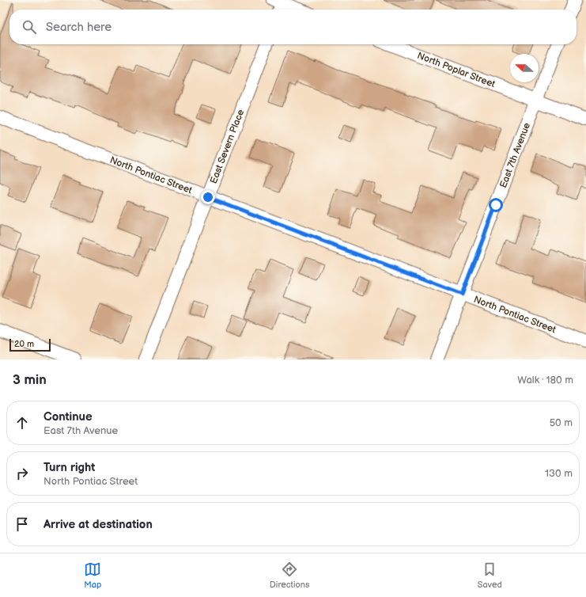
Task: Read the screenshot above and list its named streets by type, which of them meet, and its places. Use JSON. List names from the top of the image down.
{
  "streets": {
    "street": [
      "North Poplar Street",
      "East Severn Place",
      "East 7th Avenue",
      "North Pontiac Street"
    ]
  },
  "crossings": [
    ["North Poplar Street", "East 7th Avenue"],
    ["East Severn Place", "North Pontiac Street"],
    ["East 7th Avenue", "North Pontiac Street"]
  ],
  "scale_bar": "20 m",
  "north": "left",
  "page": {
    "search": "Search here",
    "scale": "20 m",
    "heading": ["3 min", "Walk · 180 m"],
    "list": [
      ["Continue", "East 7th Avenue", "50 m"],
      ["Turn right", "North Pontiac Street", "130 m"],
      "Arrive at destination"
    ],
    "nav": ["Map", "Directions", "Saved"]
  }
}
